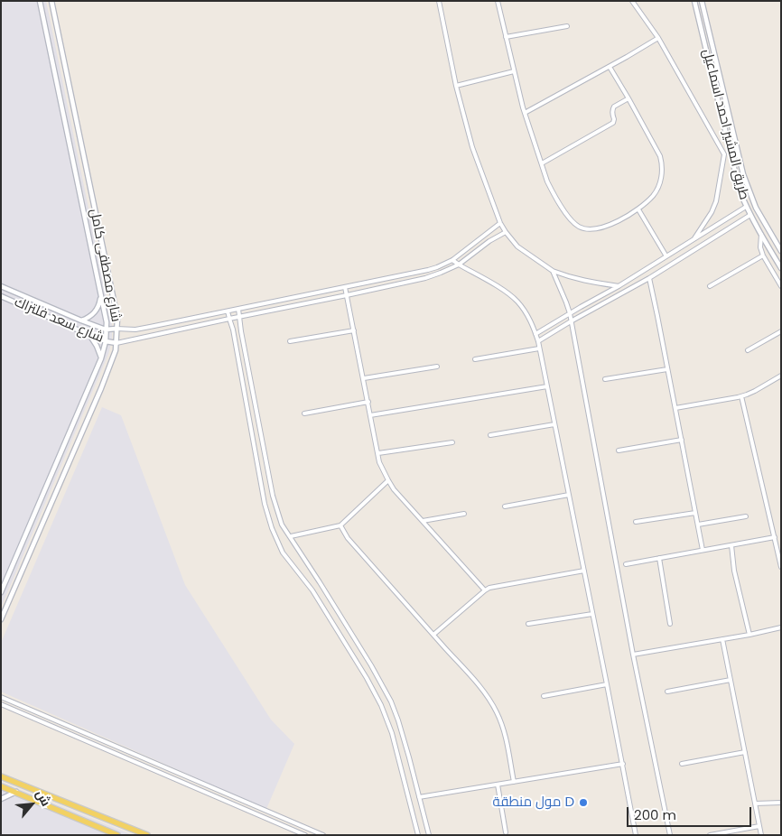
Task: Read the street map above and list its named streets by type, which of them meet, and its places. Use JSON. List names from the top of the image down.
{
  "streets": {
    "street": ["طريق المشير احمد اسماعيل", "شارع مصطفى كامل", "شارع سعد فلتراك"]
  },
  "crossings": [
    ["شارع مصطفى كامل", "شارع سعد فلتراك"]
  ],
  "places": ["مول منطقة D"],
  "scale_bar": "200 m",
  "north": "top right"
}
